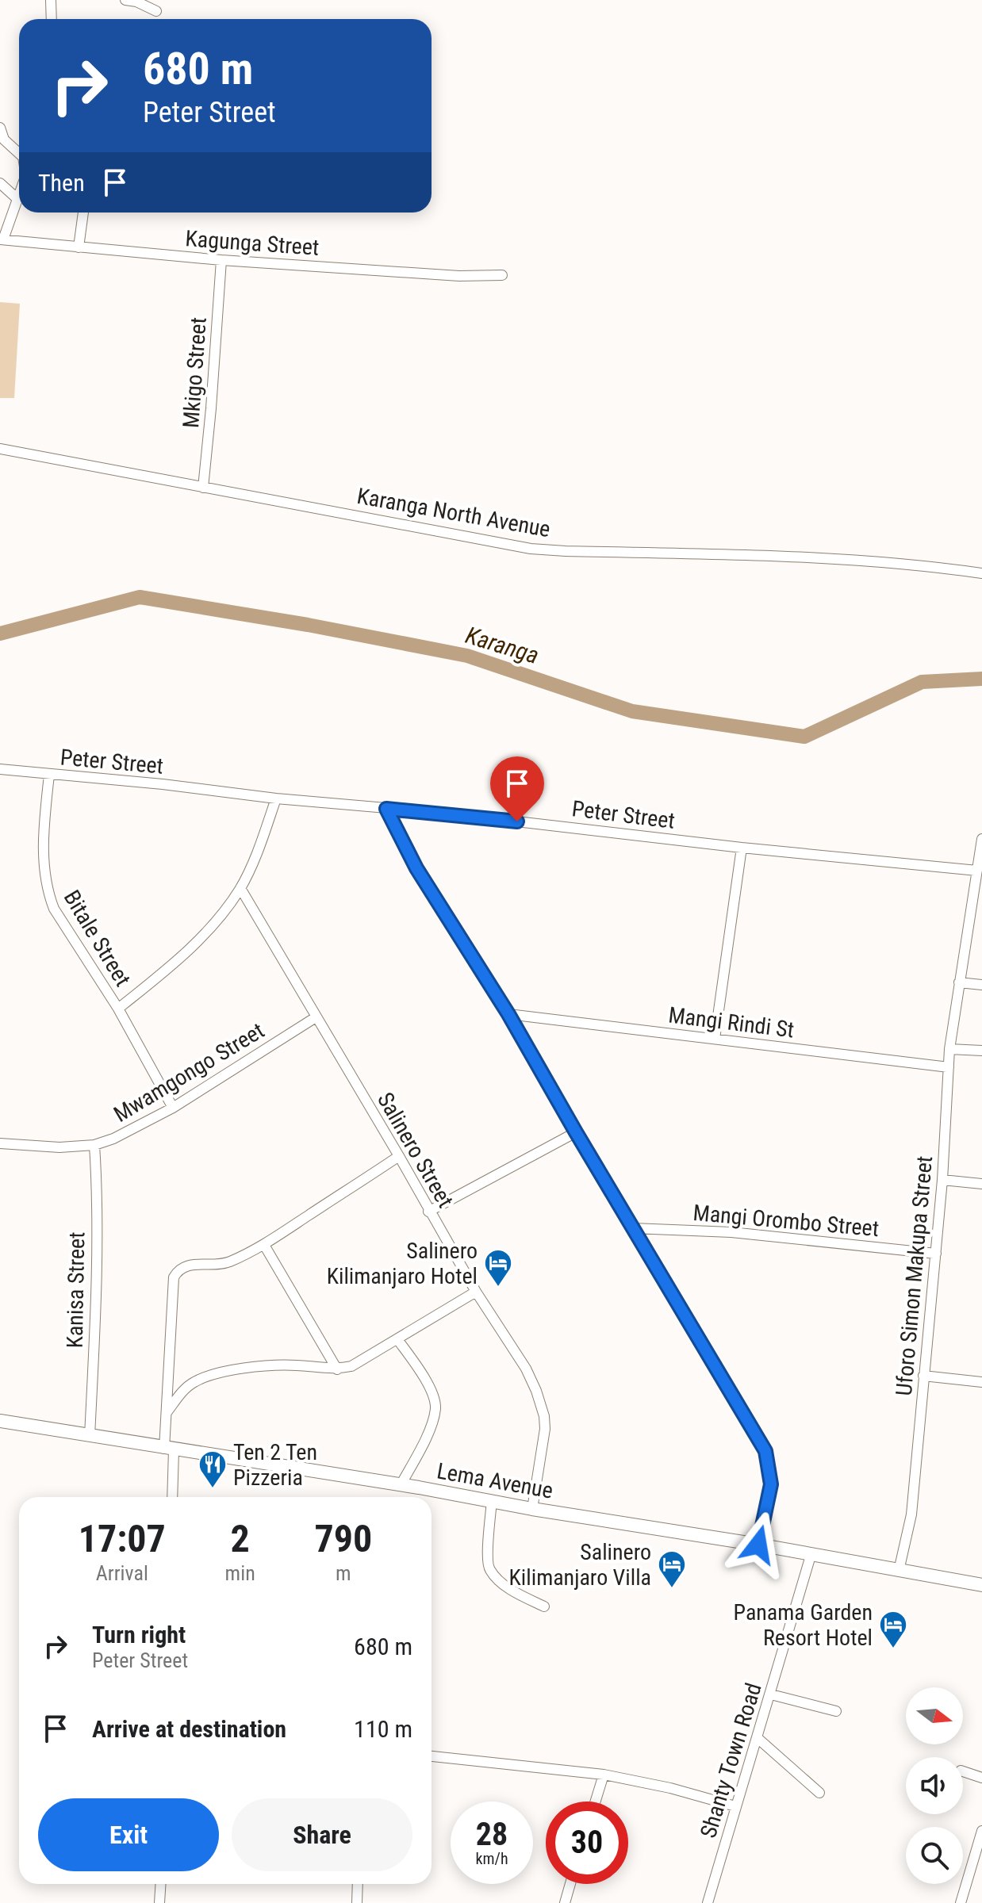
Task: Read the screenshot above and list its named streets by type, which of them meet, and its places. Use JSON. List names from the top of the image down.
{
  "streets": {
    "main road": ["Lema Avenue"],
    "street": [
      "Kagunga Street",
      "Mkigo Street",
      "Karanga North Avenue",
      "Peter Street",
      "Bitale Street",
      "Mangi Rindi St",
      "Mwamgongo Street",
      "Salinero Street",
      "Mangi Orombo Street",
      "Uforo Simon Makupa Street",
      "Kanisa Street",
      "Shanty Town Road"
    ]
  },
  "crossings": [
    ["Kagunga Street", "Mkigo Street"],
    ["Mkigo Street", "Karanga North Avenue"],
    ["Peter Street", "Bitale Street"],
    ["Peter Street", "Uforo Simon Makupa Street"],
    ["Bitale Street", "Mwamgongo Street"],
    ["Mangi Rindi St", "Uforo Simon Makupa Street"],
    ["Mwamgongo Street", "Salinero Street"],
    ["Mwamgongo Street", "Kanisa Street"],
    ["Salinero Street", "Lema Avenue"],
    ["Mangi Orombo Street", "Uforo Simon Makupa Street"],
    ["Uforo Simon Makupa Street", "Lema Avenue"],
    ["Kanisa Street", "Lema Avenue"],
    ["Lema Avenue", "Shanty Town Road"]
  ],
  "water": ["Karanga"],
  "places": {
    "hotel": ["Salinero Kilimanjaro Hotel", "Salinero Kilimanjaro Villa", "Panama Garden Resort Hotel"],
    "restaurant": ["Ten 2 Ten Pizzeria"]
  },
  "north": "right",
  "page": {
    "turn": ["680 m", "Peter Street"],
    "then": "Then",
    "eta": [
      "17:07",
      "Arrival",
      "2",
      "min",
      "790",
      "m"
    ],
    "list": [
      {
        "name": "Turn right",
        "note": "Peter Street",
        "value": "680 m"
      },
      {
        "name": "Arrive at destination",
        "value": "110 m"
      }
    ],
    "buttons": ["Exit", "Share"],
    "speed": "28 km/h",
    "limit": "30"
  }
}
